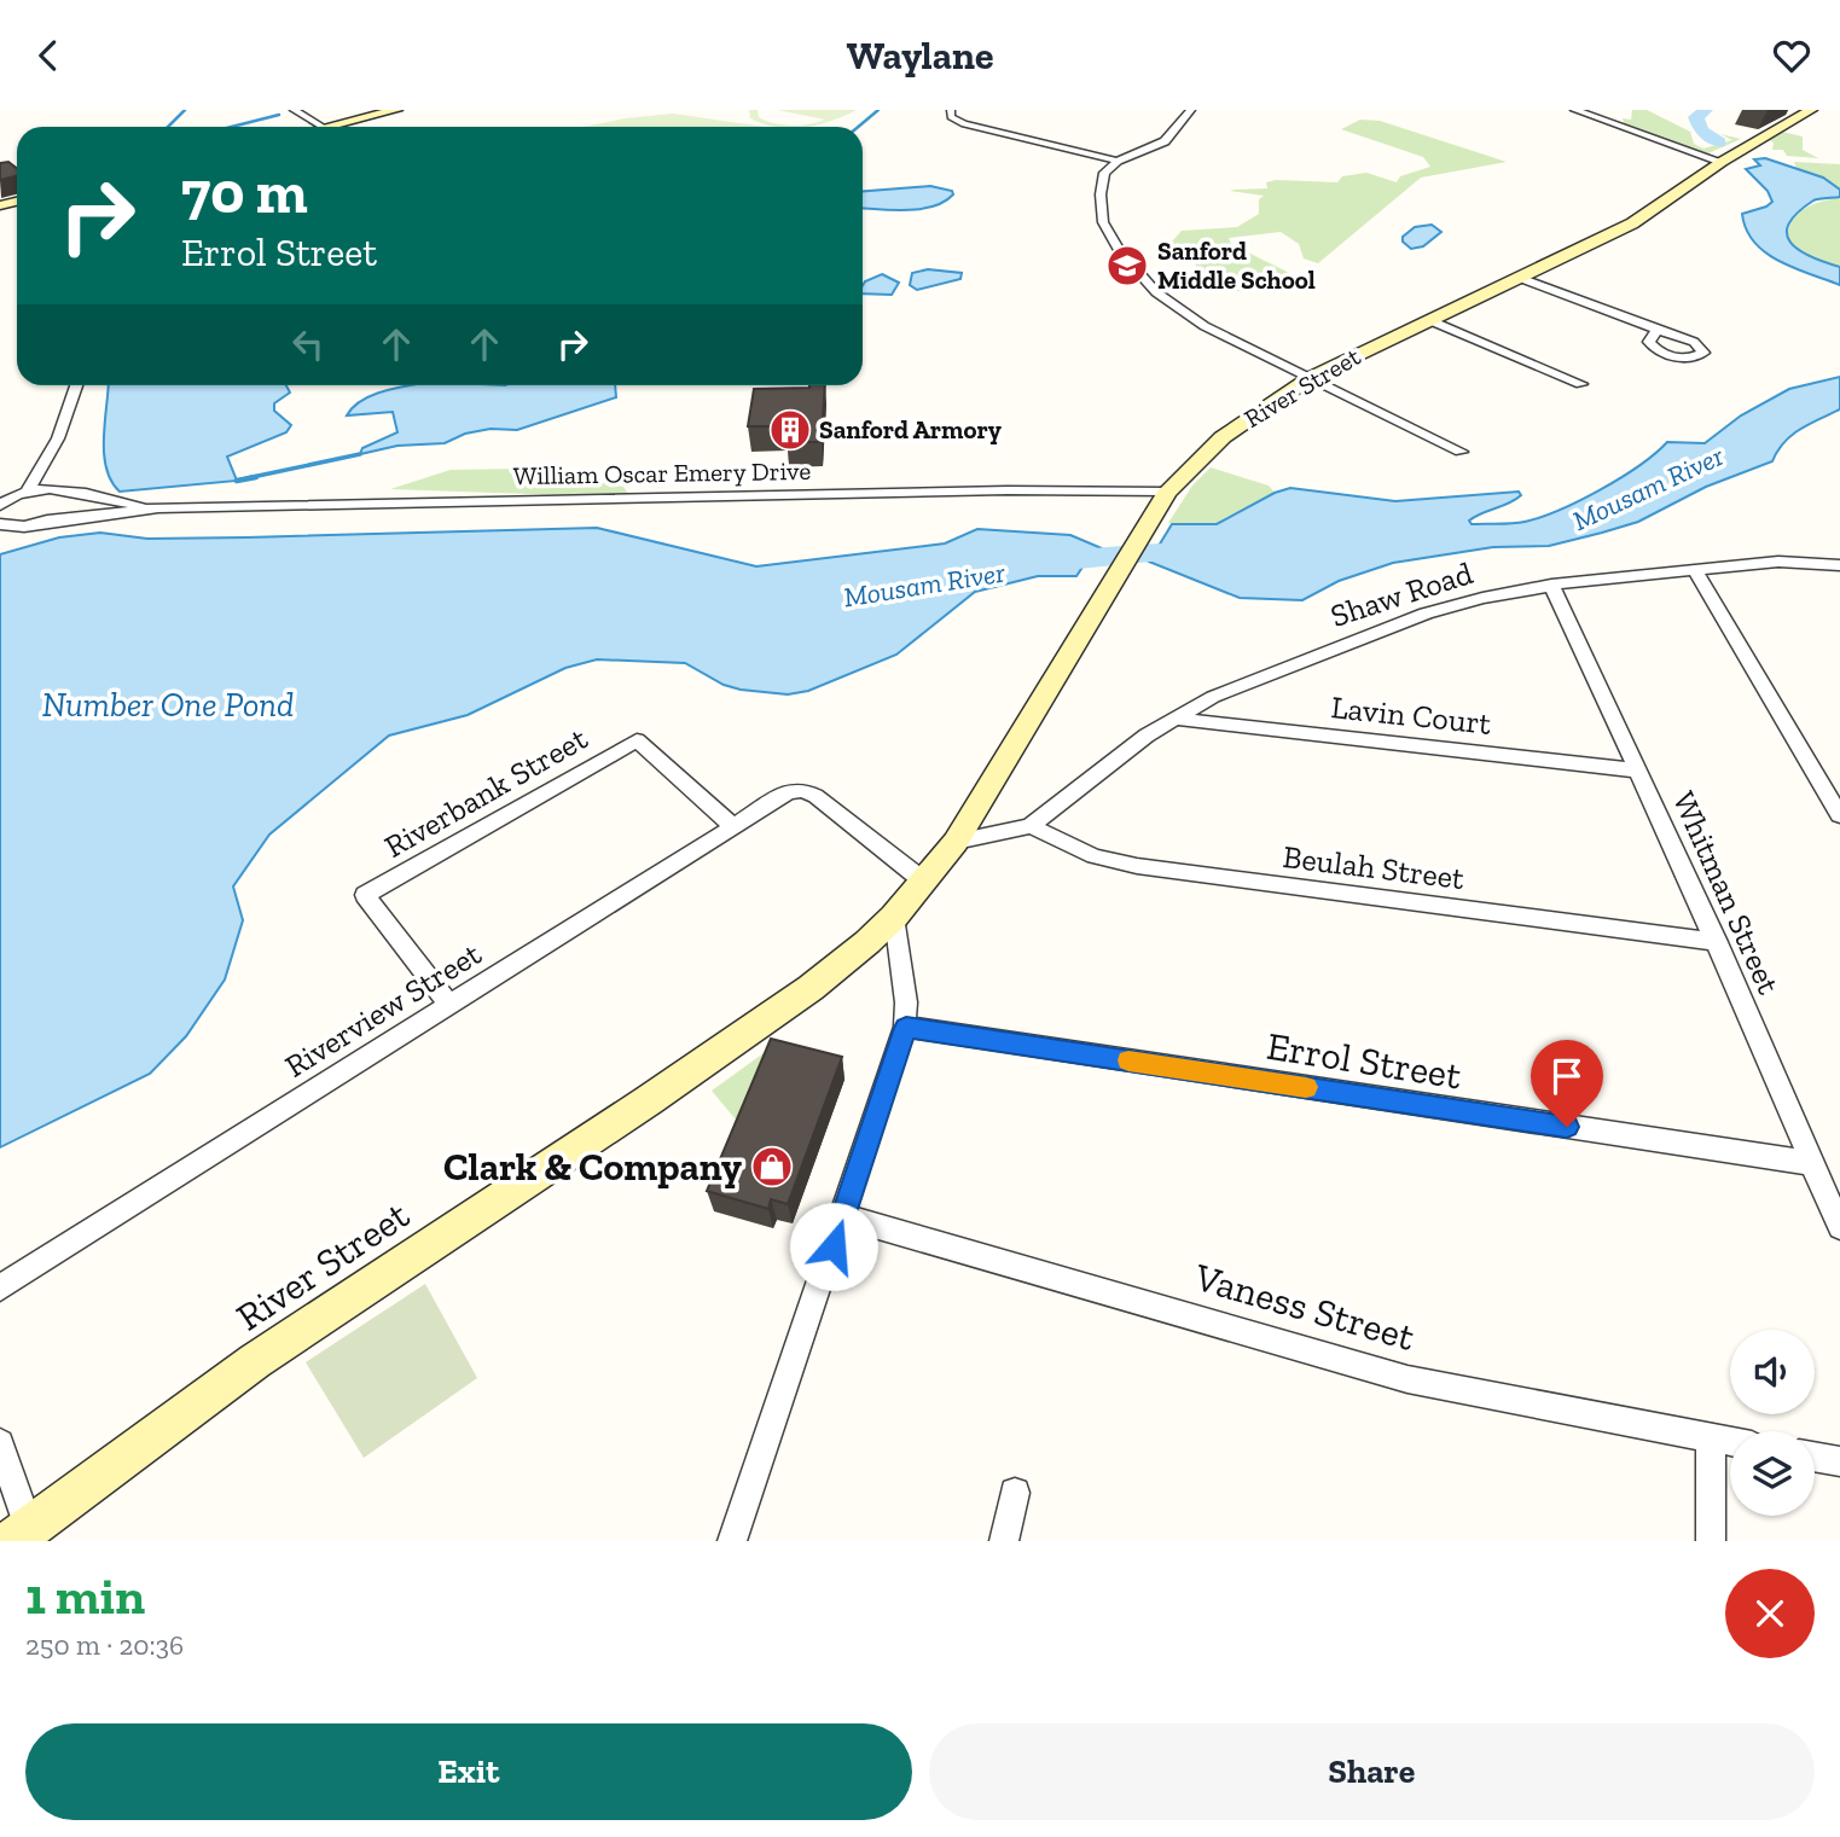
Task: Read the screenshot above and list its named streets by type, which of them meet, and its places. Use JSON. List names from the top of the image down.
{
  "streets": {
    "street": [
      "River Street",
      "William Oscar Emery Drive",
      "Shaw Road",
      "Lavin Court",
      "Riverbank Street",
      "Beulah Street",
      "Whitman Street",
      "Riverview Street",
      "Errol Street",
      "Vaness Street"
    ]
  },
  "crossings": [
    ["River Street", "William Oscar Emery Drive"],
    ["River Street", "Riverview Street"],
    ["Shaw Road", "Lavin Court"],
    ["Shaw Road", "Beulah Street"],
    ["Shaw Road", "Whitman Street"],
    ["Lavin Court", "Whitman Street"],
    ["Riverbank Street", "Riverview Street"],
    ["Beulah Street", "Whitman Street"],
    ["Whitman Street", "Errol Street"]
  ],
  "water": ["Mousam River", "Number One Pond"],
  "places": {
    "school or university": ["Sanford Middle School"],
    "building": ["Sanford Armory"],
    "shop": ["Clark & Company"]
  },
  "page": {
    "header": "Waylane",
    "turn": ["70 m", "Errol Street"],
    "heading": ["1 min", "250 m · 20:36"],
    "buttons": ["Exit", "Share"]
  }
}
